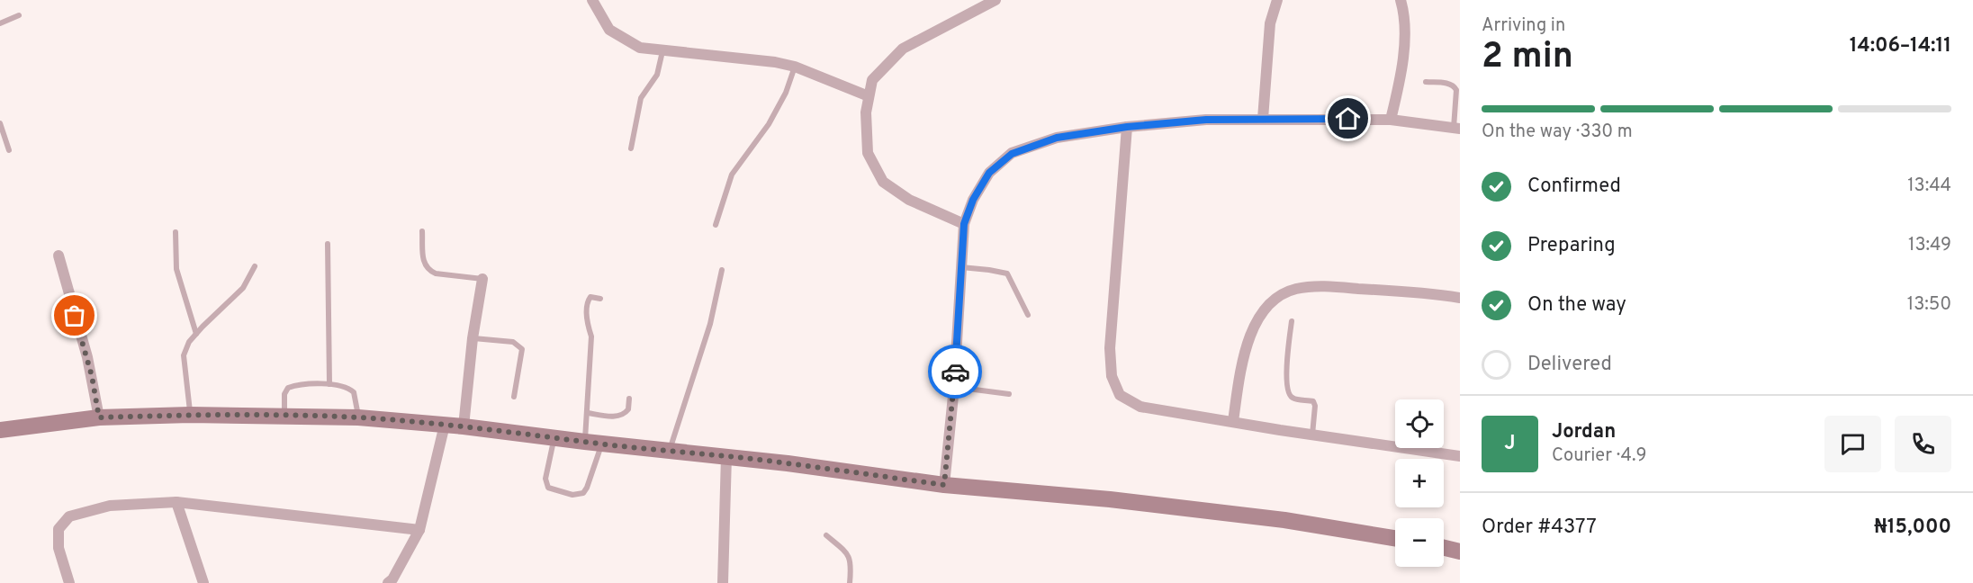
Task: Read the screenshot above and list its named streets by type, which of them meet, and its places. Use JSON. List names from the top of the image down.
{
  "page": {
    "heading": ["2 min", "Arriving in", "14:06–14:11"],
    "panel": [
      "Jordan",
      "Courier · 4.9",
      "Order #4377",
      "₦15,000"
    ],
    "bar": "On the way · 330 m",
    "list": [
      ["Confirmed", "13:44"],
      ["Preparing", "13:49"],
      ["On the way", "13:50"],
      "Delivered"
    ],
    "map_buttons": ["+", "−"],
    "round": "J"
  }
}
